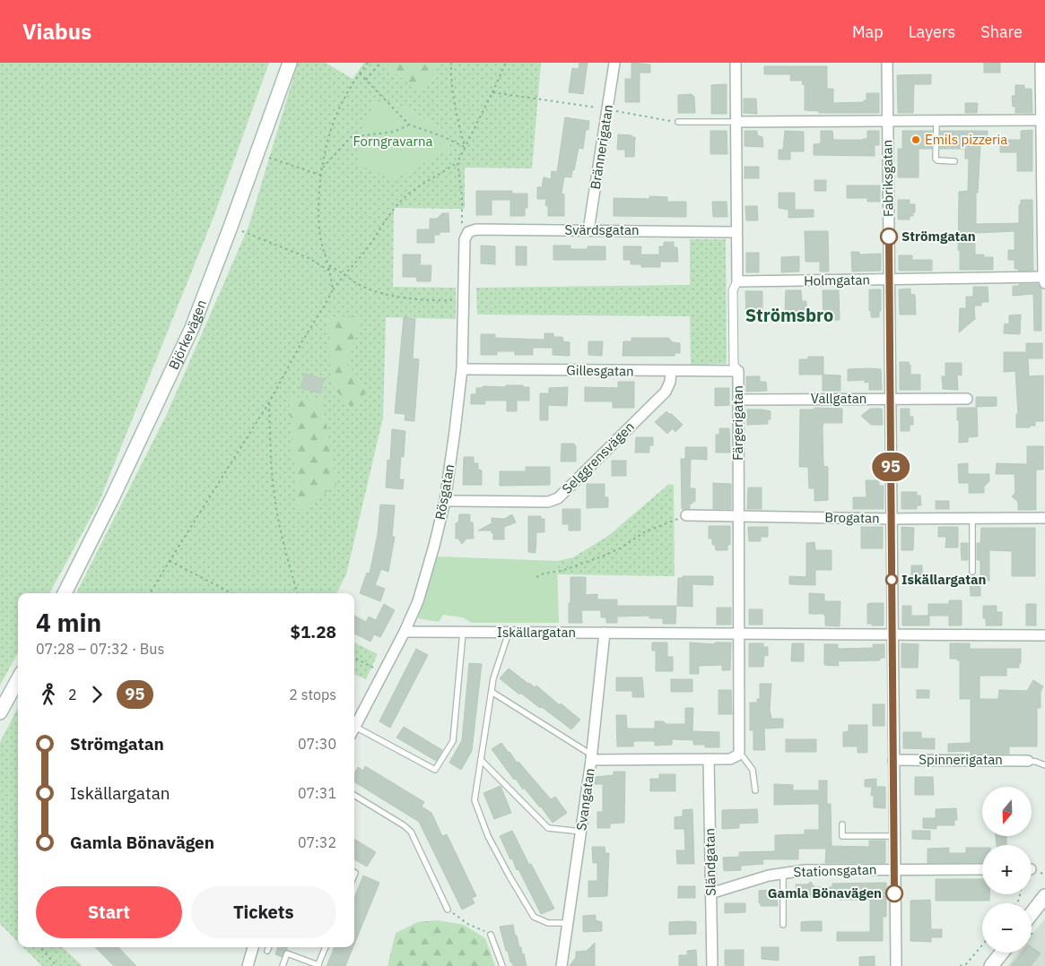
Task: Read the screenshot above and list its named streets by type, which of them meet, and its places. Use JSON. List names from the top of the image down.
{
  "streets": {
    "main road": ["Björkevägen"],
    "street": [
      "Brännerigatan",
      "Fabriksgatan",
      "Svärdsgatan",
      "Holmgatan",
      "Gillesgatan",
      "Vallgatan",
      "Färgerigatan",
      "Selggrensvägen",
      "Rösgatan",
      "Brogatan",
      "Iskällargatan",
      "Spinnerigatan",
      "Svangatan",
      "Sländgatan",
      "Stationsgatan"
    ]
  },
  "crossings": [
    ["Brännerigatan", "Svärdsgatan"],
    ["Fabriksgatan", "Holmgatan"],
    ["Fabriksgatan", "Vallgatan"],
    ["Fabriksgatan", "Brogatan"],
    ["Fabriksgatan", "Iskällargatan"],
    ["Fabriksgatan", "Spinnerigatan"],
    ["Fabriksgatan", "Stationsgatan"],
    ["Svärdsgatan", "Färgerigatan"],
    ["Svärdsgatan", "Rösgatan"],
    ["Holmgatan", "Färgerigatan"],
    ["Gillesgatan", "Färgerigatan"],
    ["Gillesgatan", "Selggrensvägen"],
    ["Gillesgatan", "Rösgatan"],
    ["Vallgatan", "Färgerigatan"],
    ["Färgerigatan", "Brogatan"],
    ["Färgerigatan", "Iskällargatan"],
    ["Selggrensvägen", "Rösgatan"],
    ["Rösgatan", "Iskällargatan"],
    ["Iskällargatan", "Svangatan"],
    ["Sländgatan", "Stationsgatan"]
  ],
  "districts": ["Strömsbro"],
  "parks": ["Forngravarna"],
  "places": [
    "Emils pizzeria",
    "Strömgatan",
    "Iskällargatan",
    "Gamla Bönavägen"
  ],
  "lines": ["bus line 95"],
  "north": "bottom",
  "page": {
    "header": "Viabus",
    "nav": ["Map", "Layers", "Share"],
    "on_map": "95",
    "heading": ["4 min", "07:28 – 07:32 · Bus", "$1.28"],
    "legs": ["2", "95", "2 stops"],
    "list": [
      {
        "name": "Strömgatan",
        "value": "07:30"
      },
      {
        "name": "Iskällargatan",
        "value": "07:31"
      },
      {
        "name": "Gamla Bönavägen",
        "value": "07:32"
      }
    ],
    "map_buttons": ["+", "−"],
    "buttons": ["Start", "Tickets"]
  }
}
